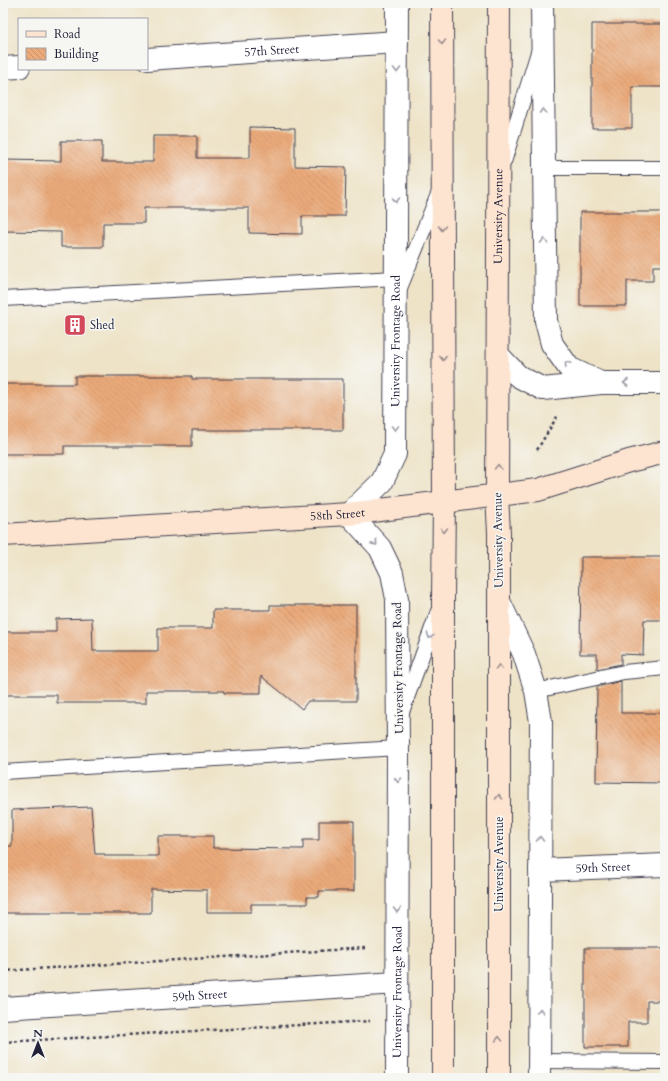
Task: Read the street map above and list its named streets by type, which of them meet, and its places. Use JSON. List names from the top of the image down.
{
  "streets": {
    "main road": ["University Avenue", "58th Street"],
    "street": ["57th Street", "University Frontage Road", "59th Street"]
  },
  "crossings": [
    ["57th Street", "University Frontage Road"],
    ["University Avenue", "58th Street"],
    ["University Frontage Road", "58th Street"],
    ["University Frontage Road", "59th Street"]
  ],
  "places": {
    "building": ["Shed"]
  },
  "legend": ["Road", "Building"],
  "north": "top"
}
